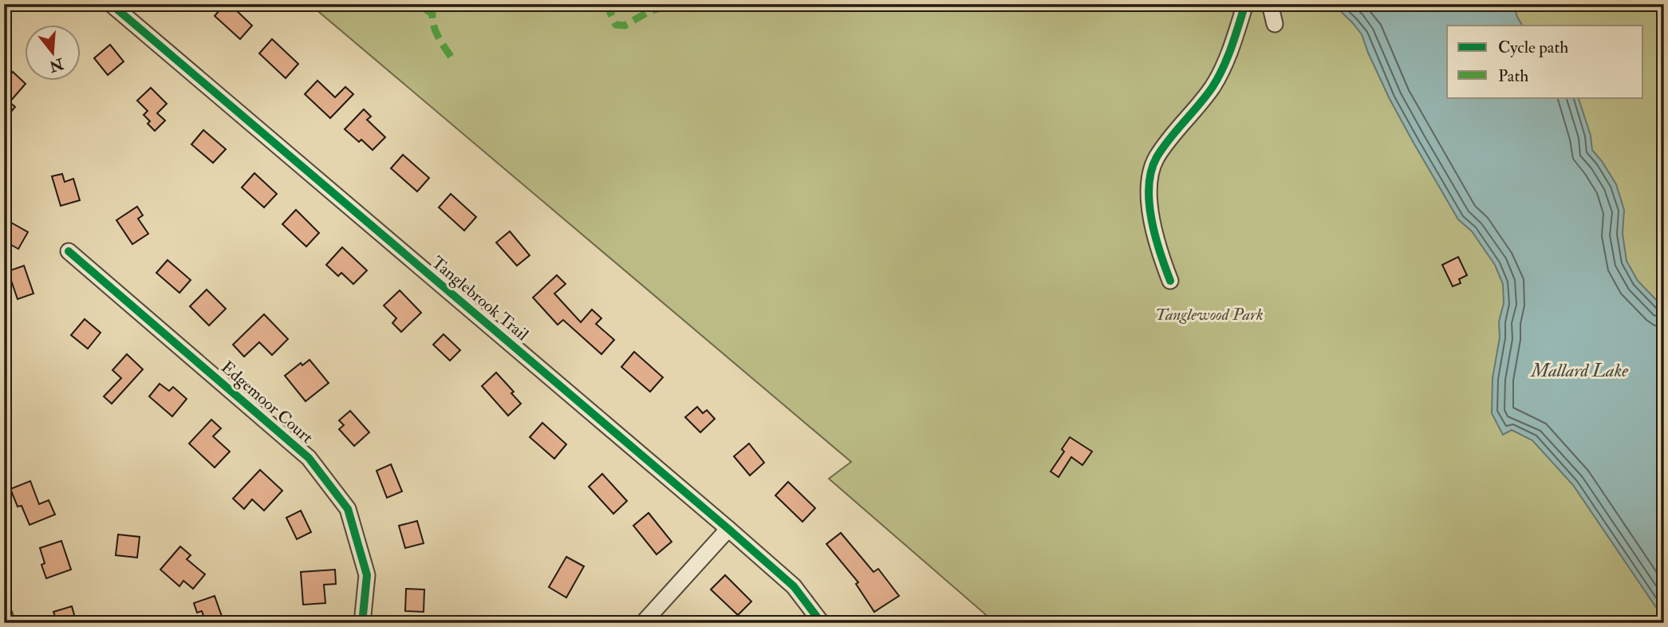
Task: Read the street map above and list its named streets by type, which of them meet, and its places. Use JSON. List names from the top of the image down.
{
  "streets": {
    "street": ["Tanglebrook Trail", "Edgemoor Court"]
  },
  "water": ["Mallard Lake"],
  "parks": ["Tanglewood Park"],
  "legend": ["Cycle path", "Path"],
  "north": "bottom"
}
